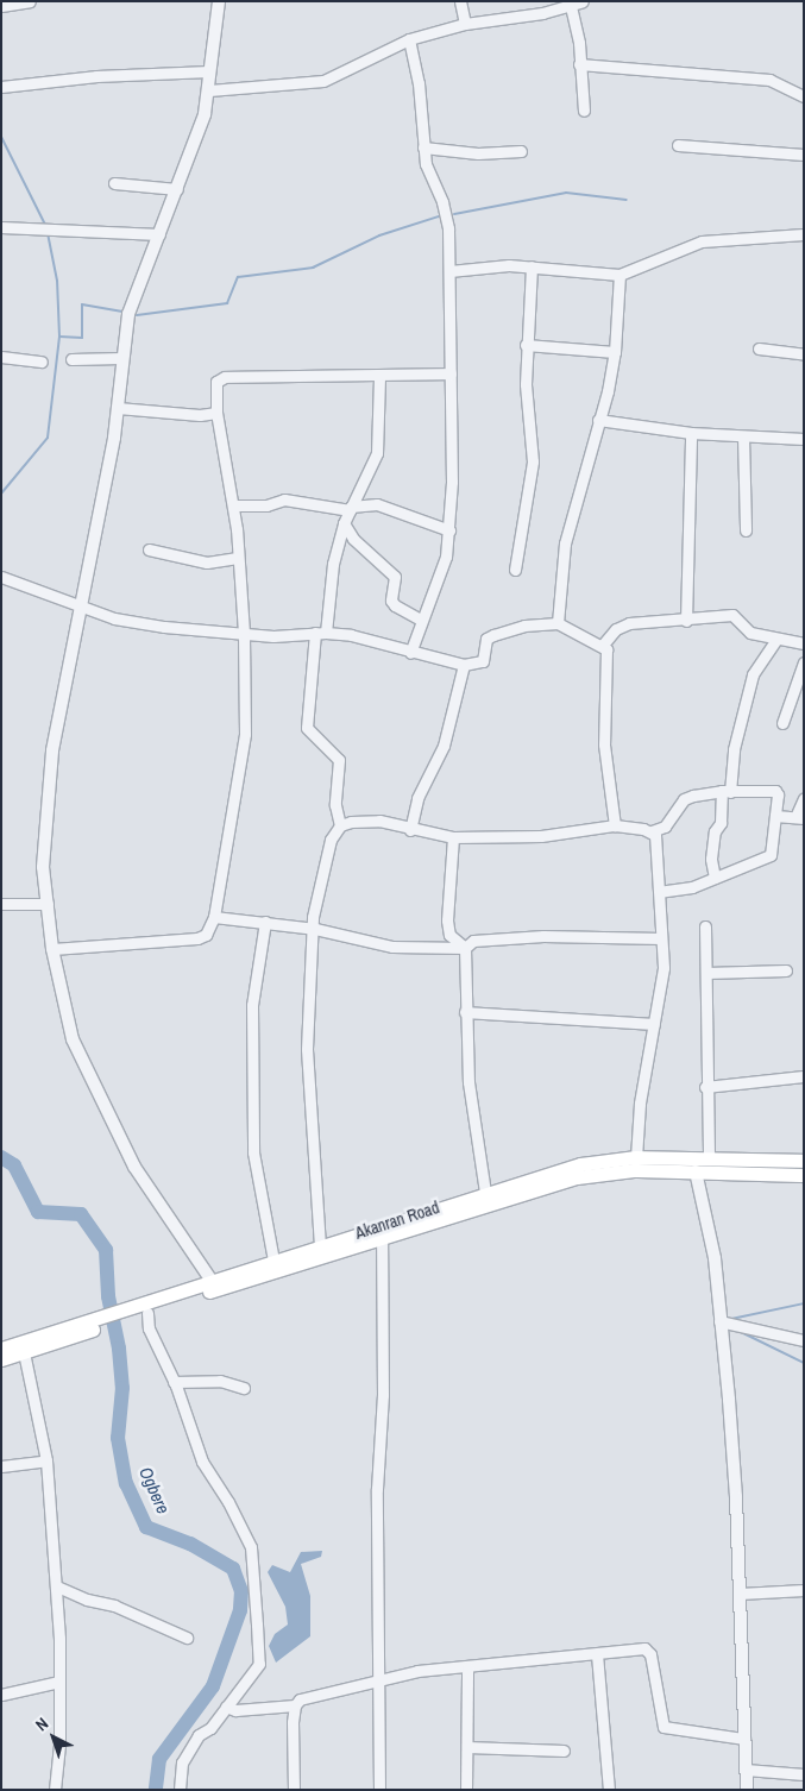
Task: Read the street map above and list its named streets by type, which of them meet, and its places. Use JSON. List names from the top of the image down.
{
  "streets": {
    "main road": ["Akanran Road"]
  },
  "water": ["Ogbere"],
  "north": "top left"
}
